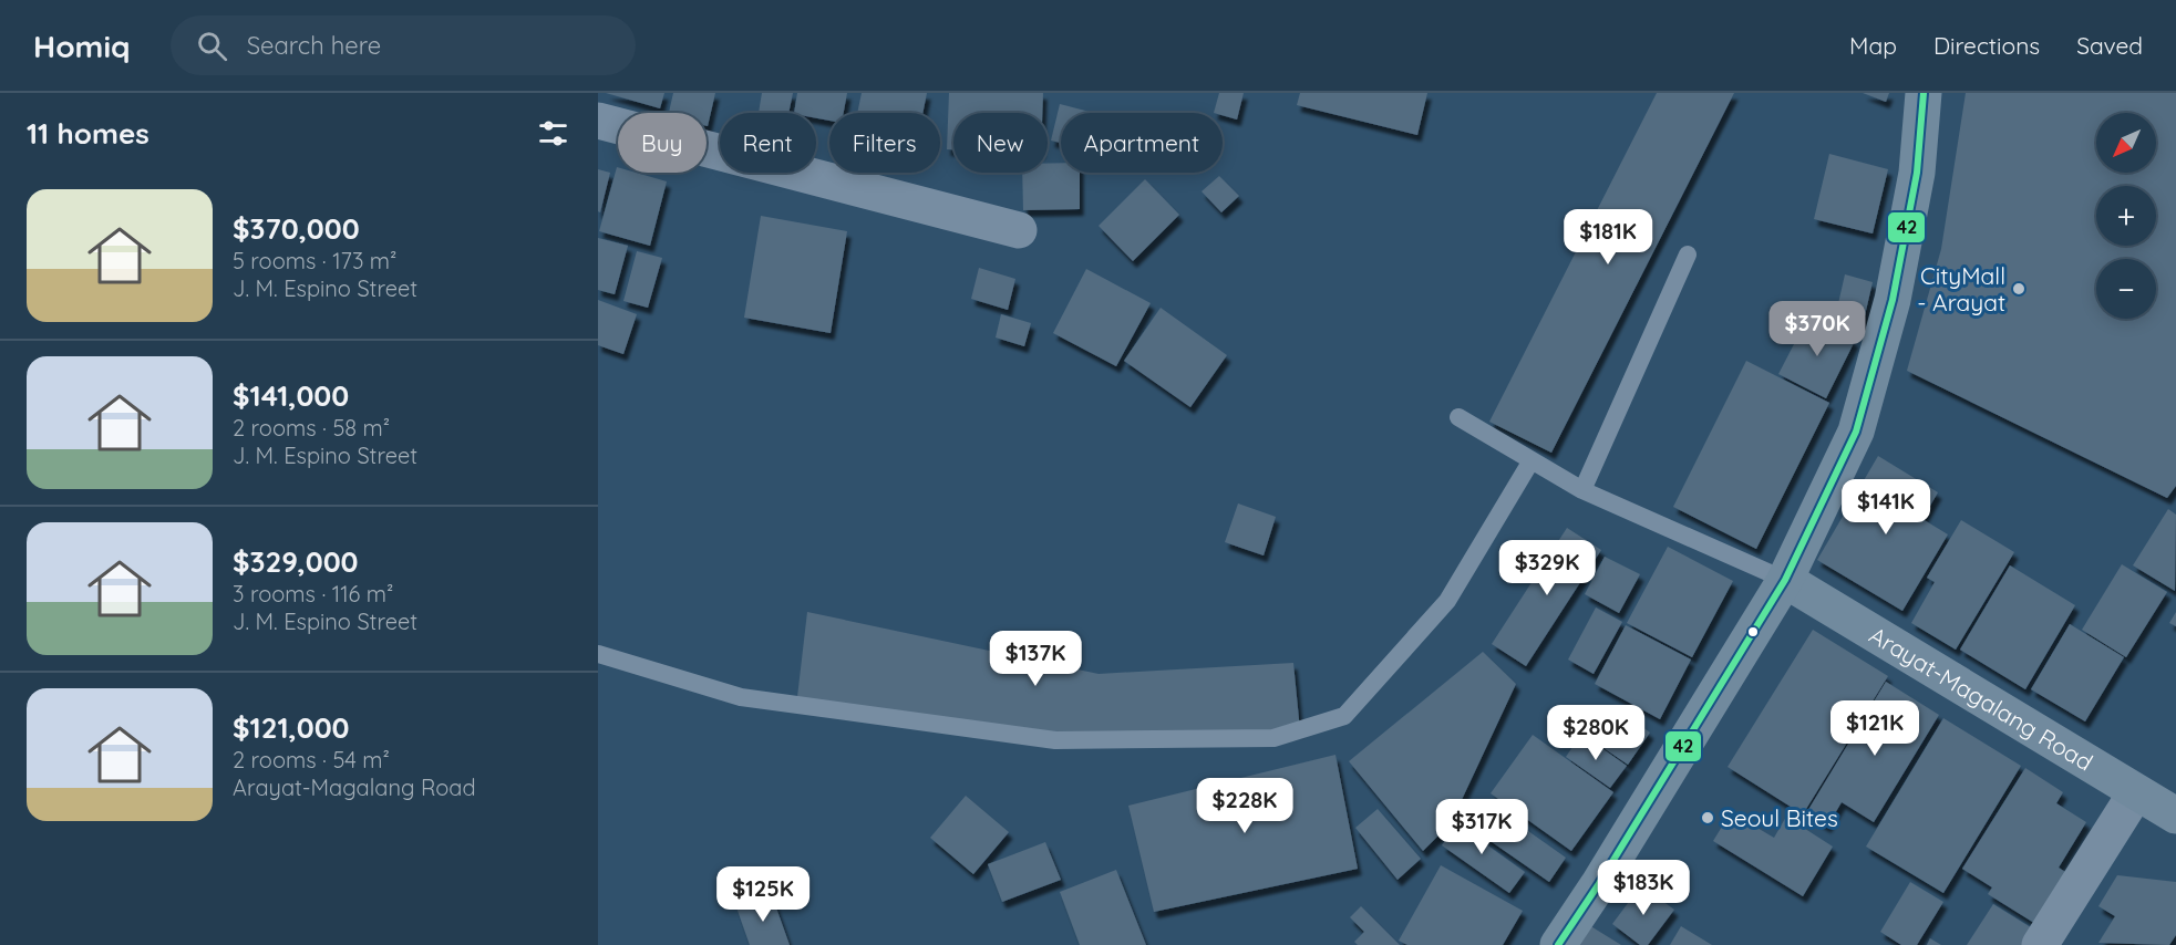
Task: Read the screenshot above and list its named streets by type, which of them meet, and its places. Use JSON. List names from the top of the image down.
{
  "streets": {
    "main road": ["Arayat-Magalang Road"]
  },
  "places": ["CityMall - Arayat", "Seoul Bites"],
  "lines": ["transit line 42"],
  "north": "bottom left",
  "page": {
    "header": "Homiq",
    "search": "Search here",
    "nav": ["Map", "Directions", "Saved"],
    "heading": "11 homes",
    "map_buttons": ["+", "−"],
    "chip": [
      "Buy",
      "Rent",
      "Filters",
      "New",
      "Apartment"
    ],
    "list": [
      {
        "name": "$370,000",
        "note": "5 rooms · 173 m² · J. M. Espino Street"
      },
      {
        "name": "$141,000",
        "note": "2 rooms · 58 m² · J. M. Espino Street"
      },
      {
        "name": "$329,000",
        "note": "3 rooms · 116 m² · J. M. Espino Street"
      },
      {
        "name": "$121,000",
        "note": "2 rooms · 54 m² · Arayat-Magalang Road"
      }
    ],
    "price": [
      "$181K",
      "$370K",
      "$141K",
      "$329K",
      "$137K",
      "$121K",
      "$280K",
      "$228K",
      "$317K",
      "$183K",
      "$125K"
    ]
  }
}
